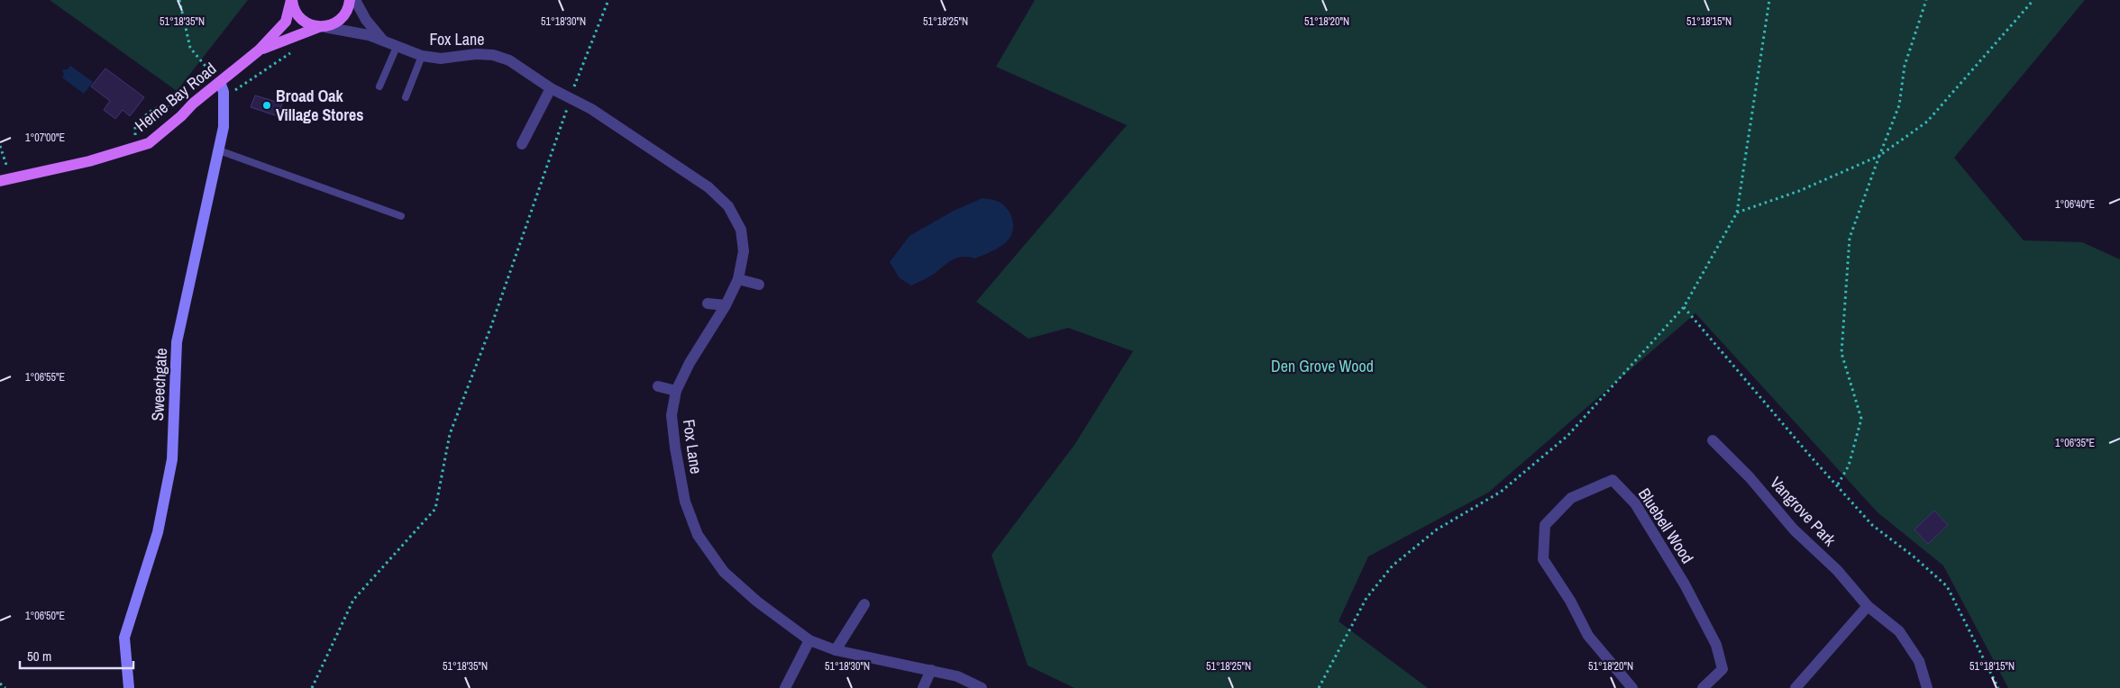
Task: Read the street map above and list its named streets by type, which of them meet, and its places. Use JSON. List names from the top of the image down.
{
  "streets": {
    "main road": ["Herne Bay Road"],
    "street": [
      "Fox Lane",
      "Sweechgate",
      "Vangrove Park",
      "Bluebell Wood"
    ]
  },
  "crossings": [
    ["Fox Lane", "Herne Bay Road"],
    ["Herne Bay Road", "Sweechgate"]
  ],
  "parks": ["Den Grove Wood"],
  "places": ["Broad Oak Village Stores"],
  "scale_bar": "50 m",
  "coordinates": [
    "51°18'35\"N",
    "51°18'30\"N",
    "51°18'25\"N",
    "51°18'20\"N",
    "51°18'15\"N",
    "1°07'00\"E",
    "1°06'40\"E",
    "1°06'55\"E",
    "1°06'35\"E",
    "1°06'50\"E"
  ]
}
